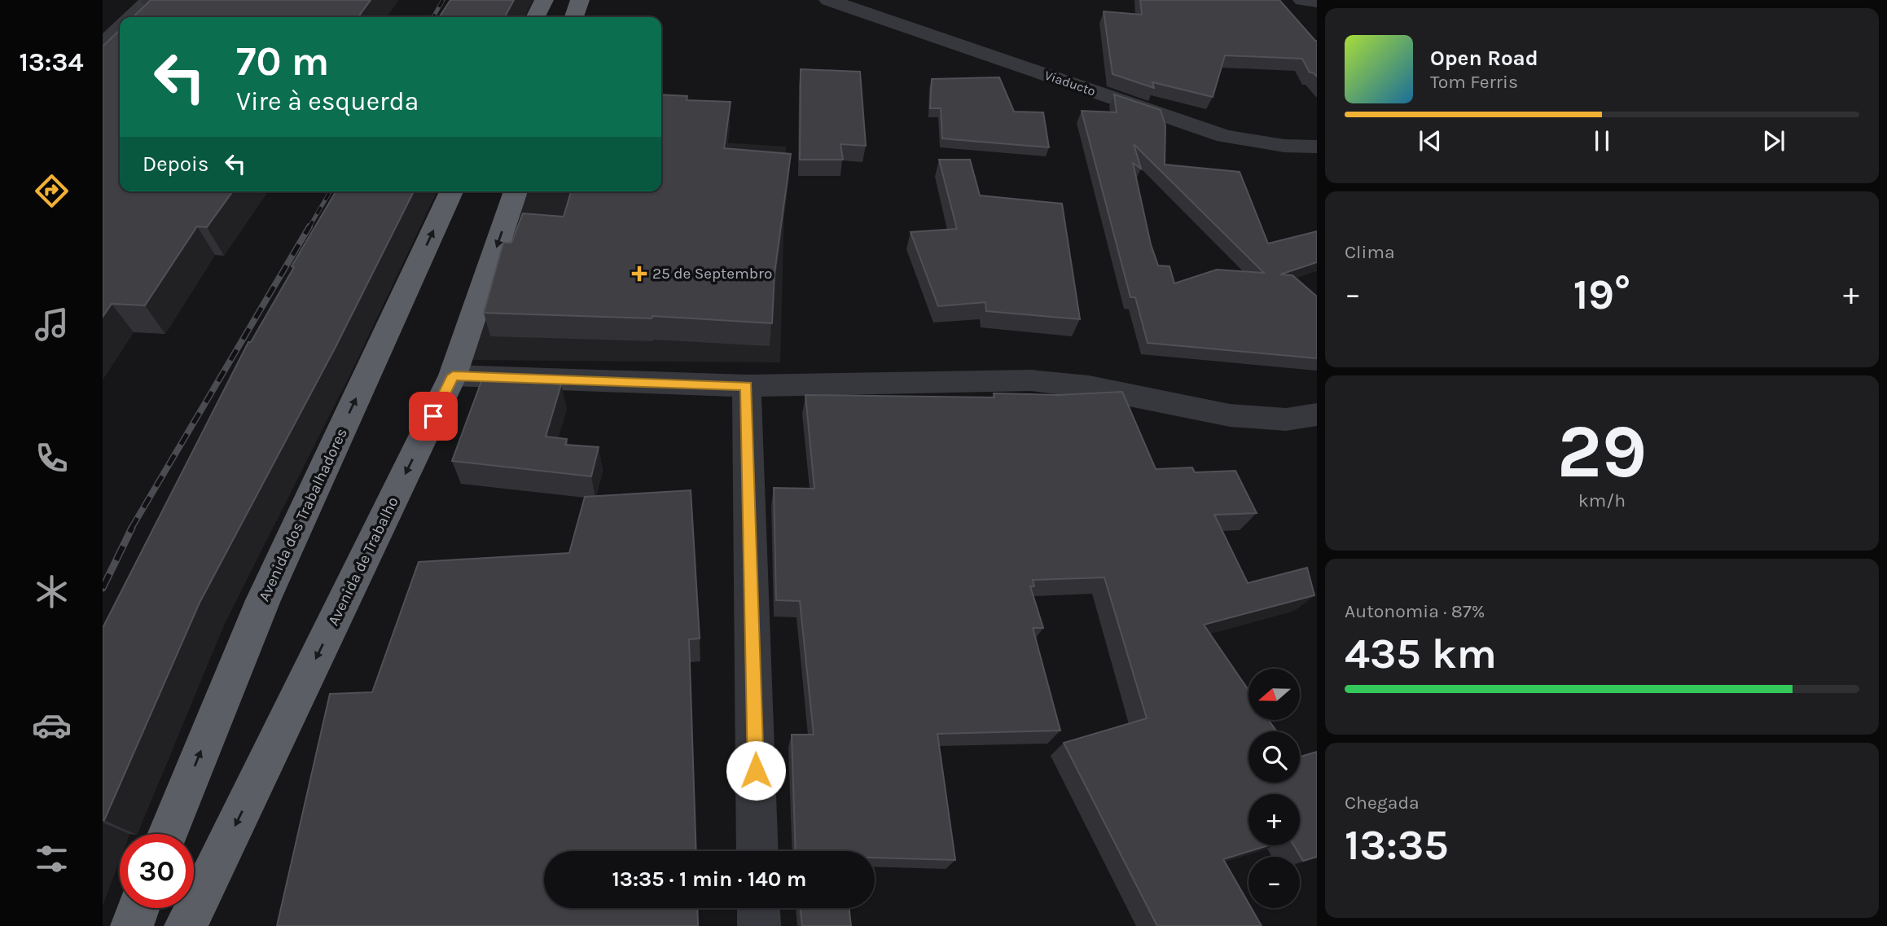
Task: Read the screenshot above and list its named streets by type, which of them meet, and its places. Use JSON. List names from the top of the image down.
{
  "streets": {
    "highway": ["Avenida dos Trabalhadores", "Avenida de Trabalho"],
    "street": ["Viaducto"]
  },
  "one_way": ["Avenida dos Trabalhadores", "Avenida de Trabalho"],
  "places": {
    "health": ["25 de Septembro"]
  },
  "north": "left",
  "page": {
    "tabs": "13:34",
    "turn": ["70 m", "Vire à esquerda"],
    "song": ["Open Road", "Tom Ferris"],
    "then": "Depois",
    "tile": [
      "Clima",
      ["29", "km/h"],
      ["Autonomia · 87%", "435 km"],
      ["Chegada", "13:35"]
    ],
    "heat": ["−", "19°", "+"],
    "map_buttons": ["+", "−"],
    "limit": "30",
    "trip": "13:35 · 1 min · 140 m"
  }
}
